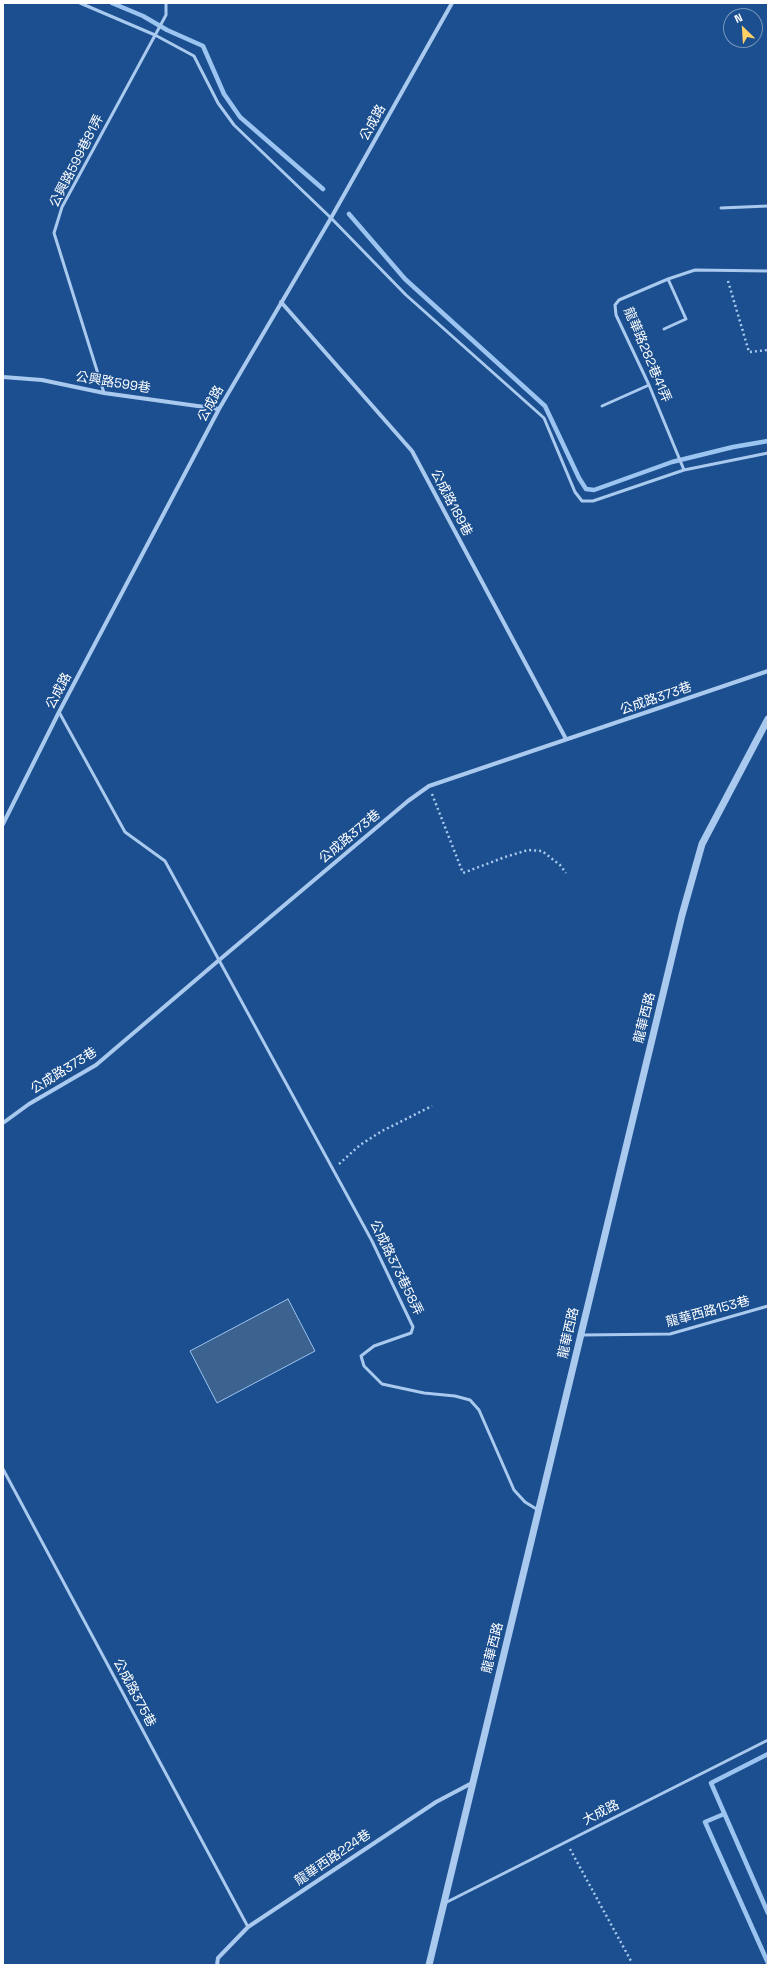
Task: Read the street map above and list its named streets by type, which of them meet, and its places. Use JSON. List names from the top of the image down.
{
  "streets": {
    "street": [
      "公成路",
      "公興路599巷",
      "公成路189巷",
      "公成路373巷",
      "龍華西路",
      "龍華西路224巷"
    ],
    "lane": [
      "公興路599巷81弄",
      "龍華路282巷41弄",
      "公成路373巷58弄",
      "龍華西路153巷",
      "公成路375巷",
      "大成路"
    ]
  },
  "crossings": [
    ["公成路", "公興路599巷"],
    ["公成路", "公成路189巷"],
    ["公成路", "公成路373巷58弄"],
    ["公興路599巷81弄", "公興路599巷"],
    ["公成路189巷", "公成路373巷"],
    ["公成路373巷", "公成路373巷58弄"],
    ["龍華西路", "公成路373巷58弄"],
    ["龍華西路", "龍華西路153巷"],
    ["龍華西路", "大成路"],
    ["龍華西路", "龍華西路224巷"],
    ["公成路375巷", "龍華西路224巷"]
  ],
  "north": "top left"
}
